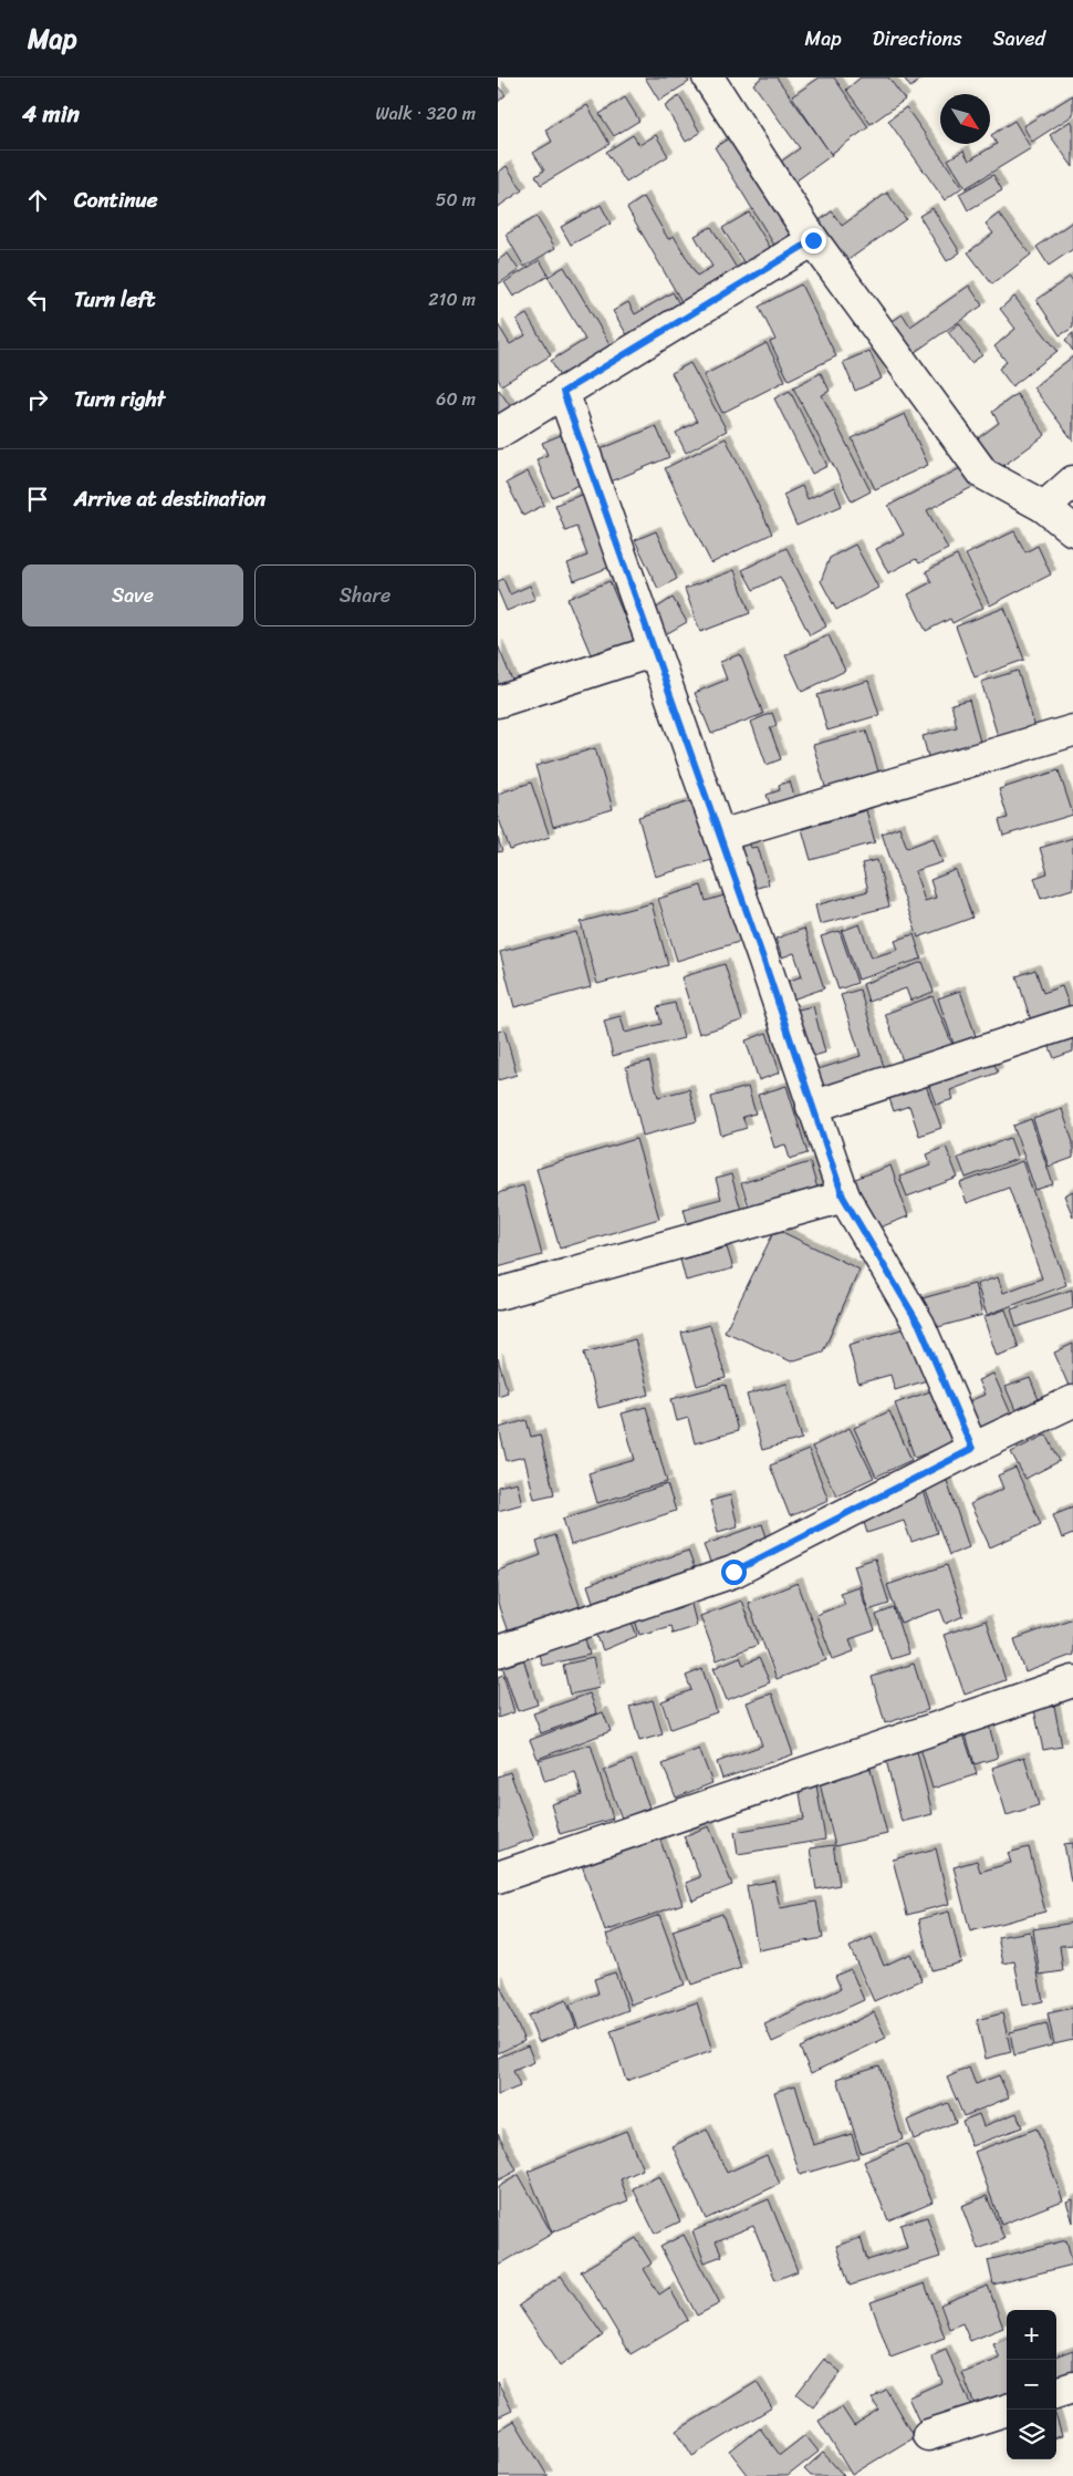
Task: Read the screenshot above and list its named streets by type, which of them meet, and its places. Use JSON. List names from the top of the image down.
{
  "north": "bottom right",
  "page": {
    "header": "Map",
    "nav": ["Map", "Directions", "Saved"],
    "heading": ["4 min", "Walk · 320 m"],
    "list": [
      ["Continue", "50 m"],
      ["Turn left", "210 m"],
      ["Turn right", "60 m"],
      "Arrive at destination"
    ],
    "buttons": ["Save", "Share"],
    "map_buttons": ["+", "−"]
  }
}
